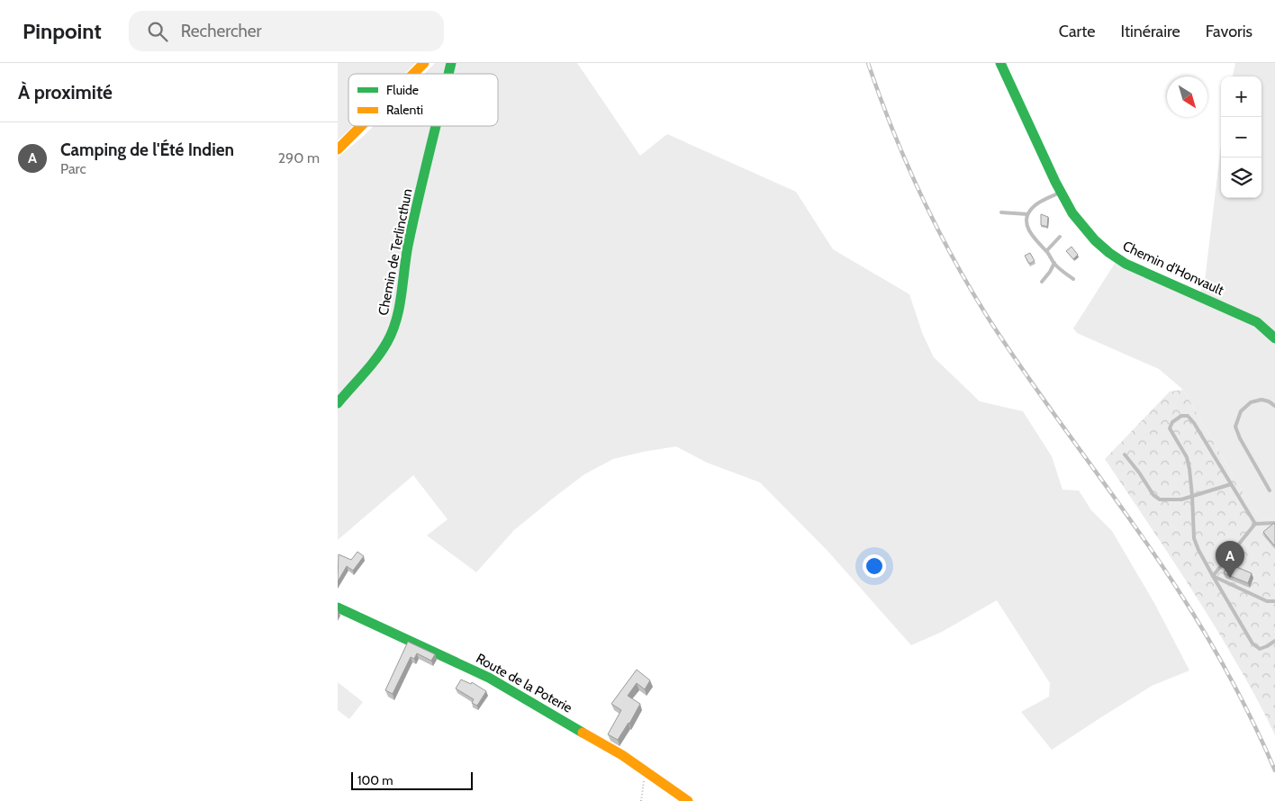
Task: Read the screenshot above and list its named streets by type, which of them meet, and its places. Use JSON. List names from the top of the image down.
{
  "streets": {
    "street": ["Chemin de Terlincthun", "Chemin d'Honvault", "Route de la Poterie"]
  },
  "legend": ["Fluide", "Ralenti"],
  "scale_bar": "100 m",
  "north": "bottom right",
  "page": {
    "header": "Pinpoint",
    "search": "Rechercher",
    "nav": ["Carte", "Itinéraire", "Favoris"],
    "heading": "À proximité",
    "map_buttons": ["+", "−"],
    "list": [
      {
        "mark": "A",
        "name": "Camping de l'Été Indien",
        "note": "Parc",
        "value": "290 m"
      }
    ],
    "pins": "A",
    "scale": "100 m"
  }
}
